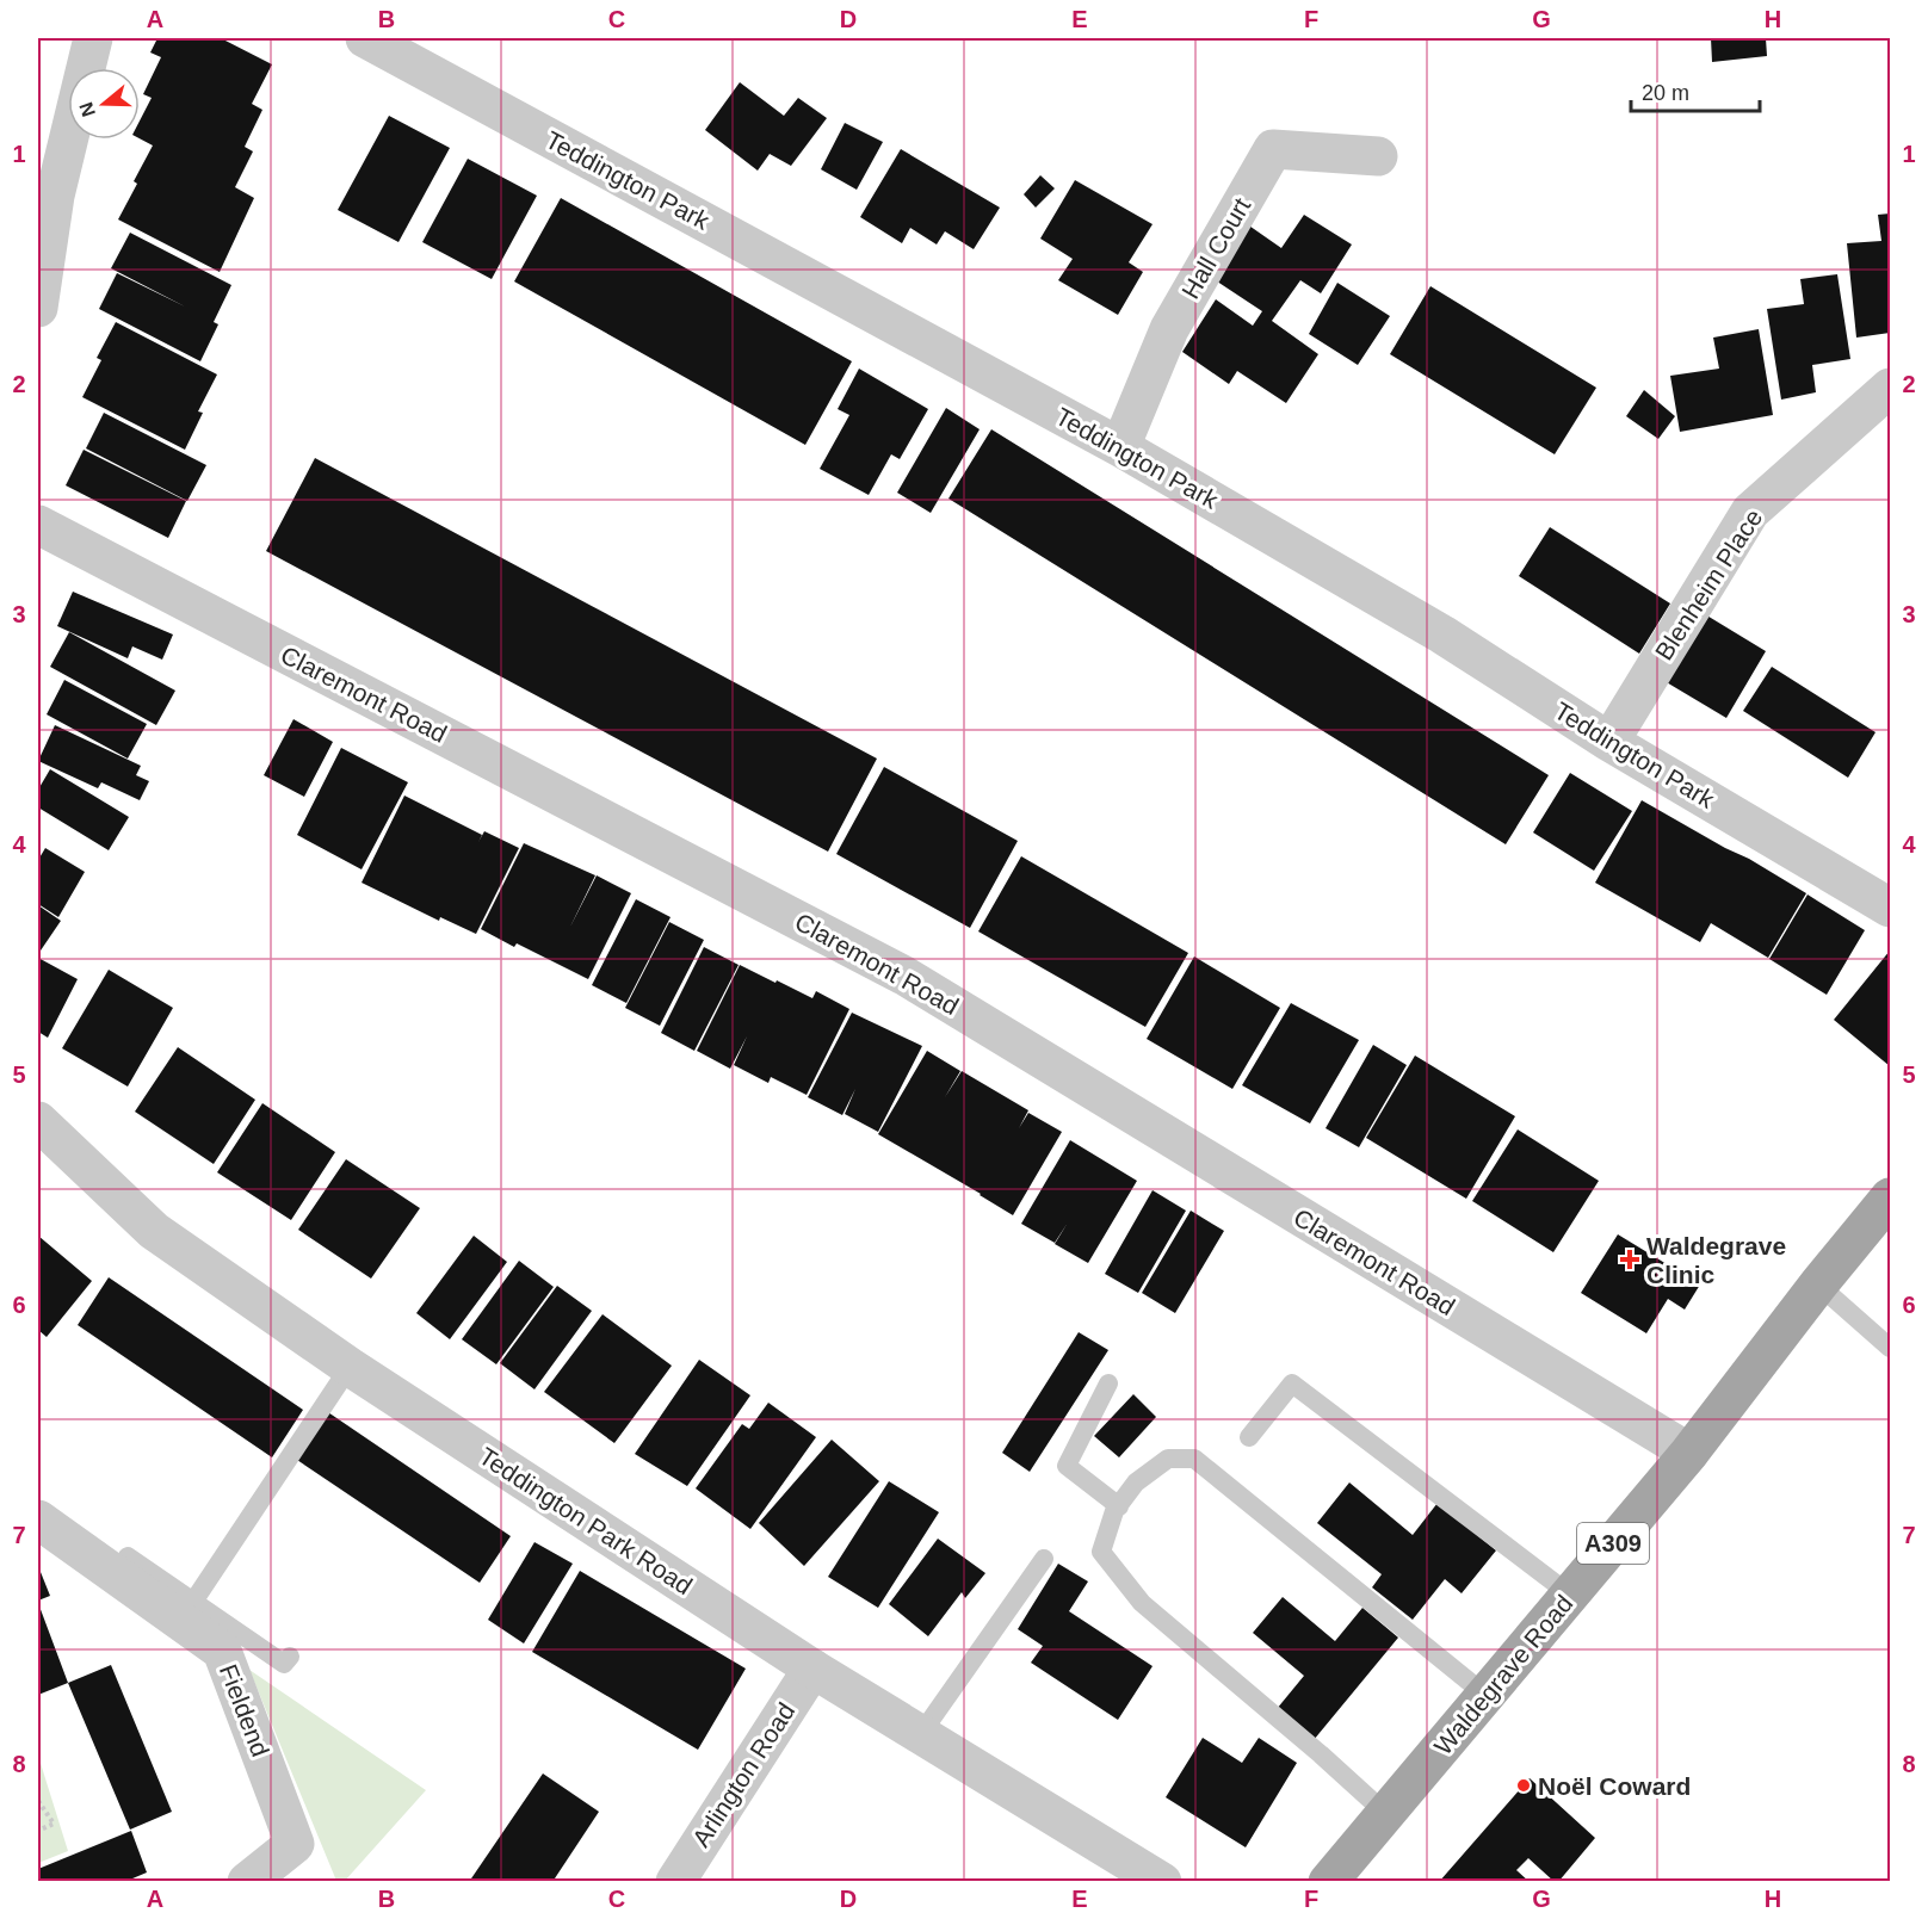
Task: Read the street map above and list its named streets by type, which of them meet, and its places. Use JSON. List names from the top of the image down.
{
  "streets": {
    "main road": ["A309", "Waldegrave Road"],
    "street": [
      "Teddington Park",
      "Hall Court",
      "Blenheim Place",
      "Claremont Road",
      "Teddington Park Road",
      "Fieldend",
      "Arlington Road"
    ]
  },
  "crossings": [
    ["Teddington Park", "Hall Court"],
    ["Teddington Park", "Blenheim Place"],
    ["Claremont Road", "Waldegrave Road"],
    ["Teddington Park Road", "Arlington Road"]
  ],
  "places": {
    "health": ["Waldegrave Clinic"],
    "other": ["Noël Coward"]
  },
  "scale_bar": "20 m",
  "north": "left",
  "grid": {
    "columns": [
      "A",
      "B",
      "C",
      "D",
      "E",
      "F",
      "G",
      "H"
    ],
    "rows": [
      "1",
      "2",
      "3",
      "4",
      "5",
      "6",
      "7",
      "8"
    ]
  }
}
